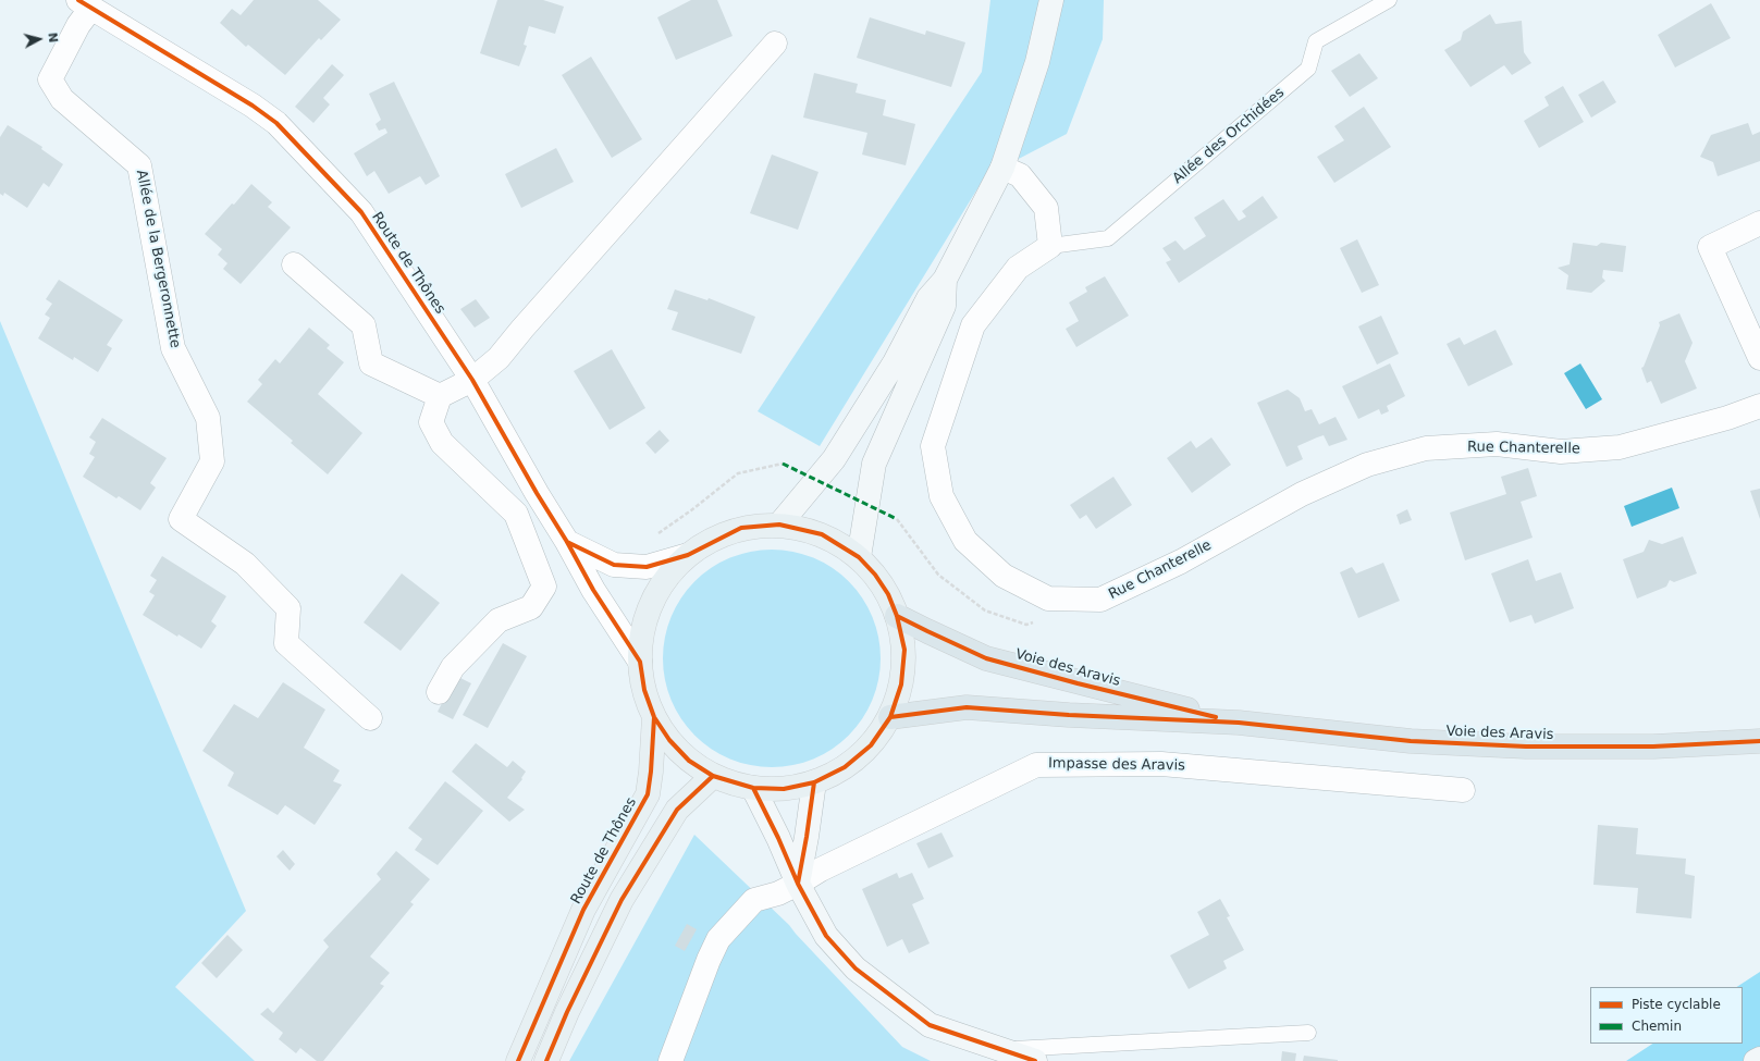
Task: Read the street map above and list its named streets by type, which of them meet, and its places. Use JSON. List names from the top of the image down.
{
  "streets": {
    "highway": ["Voie des Aravis"],
    "main road": ["Route de Thônes"],
    "street": ["Allée de la Bergeronnette", "Rue Chanterelle", "Impasse des Aravis"],
    "lane": ["Allée des Orchidées"]
  },
  "crossings": [
    ["Allée des Orchidées", "Rue Chanterelle"],
    ["Allée de la Bergeronnette", "Route de Thônes"]
  ],
  "legend": ["Piste cyclable", "Chemin"],
  "north": "right"
}
